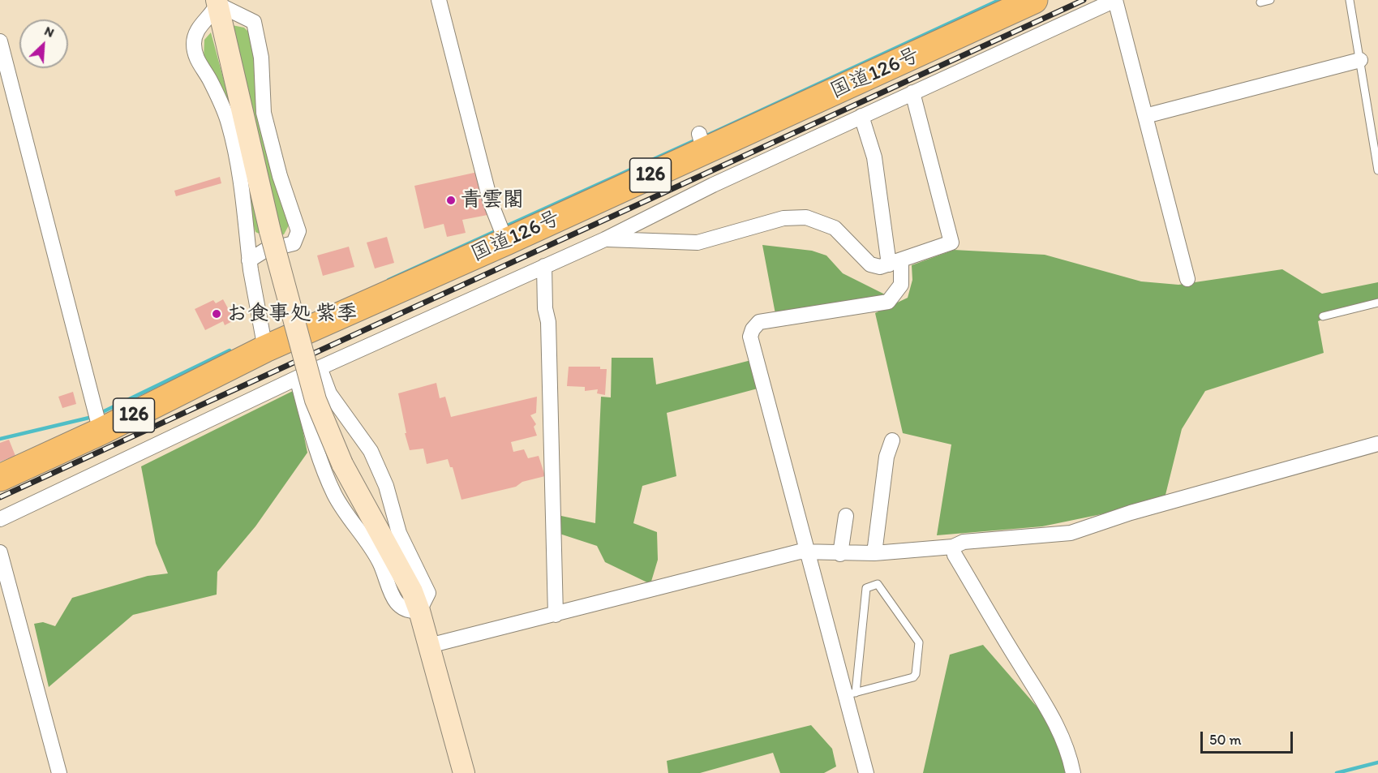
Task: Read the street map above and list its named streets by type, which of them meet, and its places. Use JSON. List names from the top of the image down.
{
  "streets": {
    "highway": ["国道126号", "126"]
  },
  "places": ["青雲閣", "お食事処 紫季"],
  "scale_bar": "50 m",
  "north": "top right"
}
